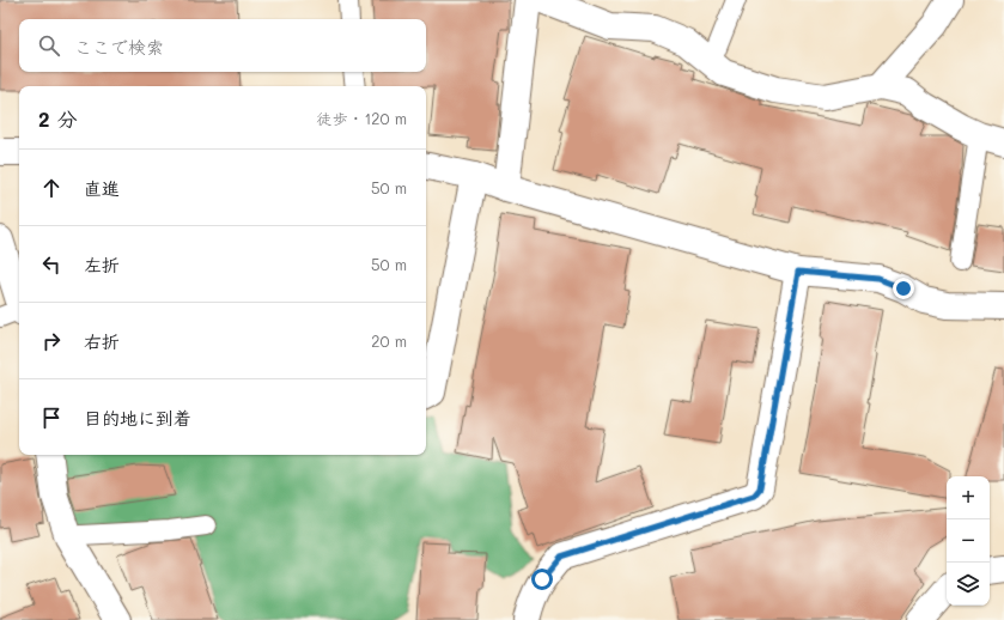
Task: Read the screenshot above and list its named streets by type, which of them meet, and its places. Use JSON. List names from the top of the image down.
{
  "page": {
    "search": "ここで検索",
    "heading": ["2 分", "徒歩 · 120 m"],
    "list": [
      ["直進", "50 m"],
      ["左折", "50 m"],
      ["右折", "20 m"],
      "目的地に到着"
    ],
    "map_buttons": ["+", "−"]
  }
}
